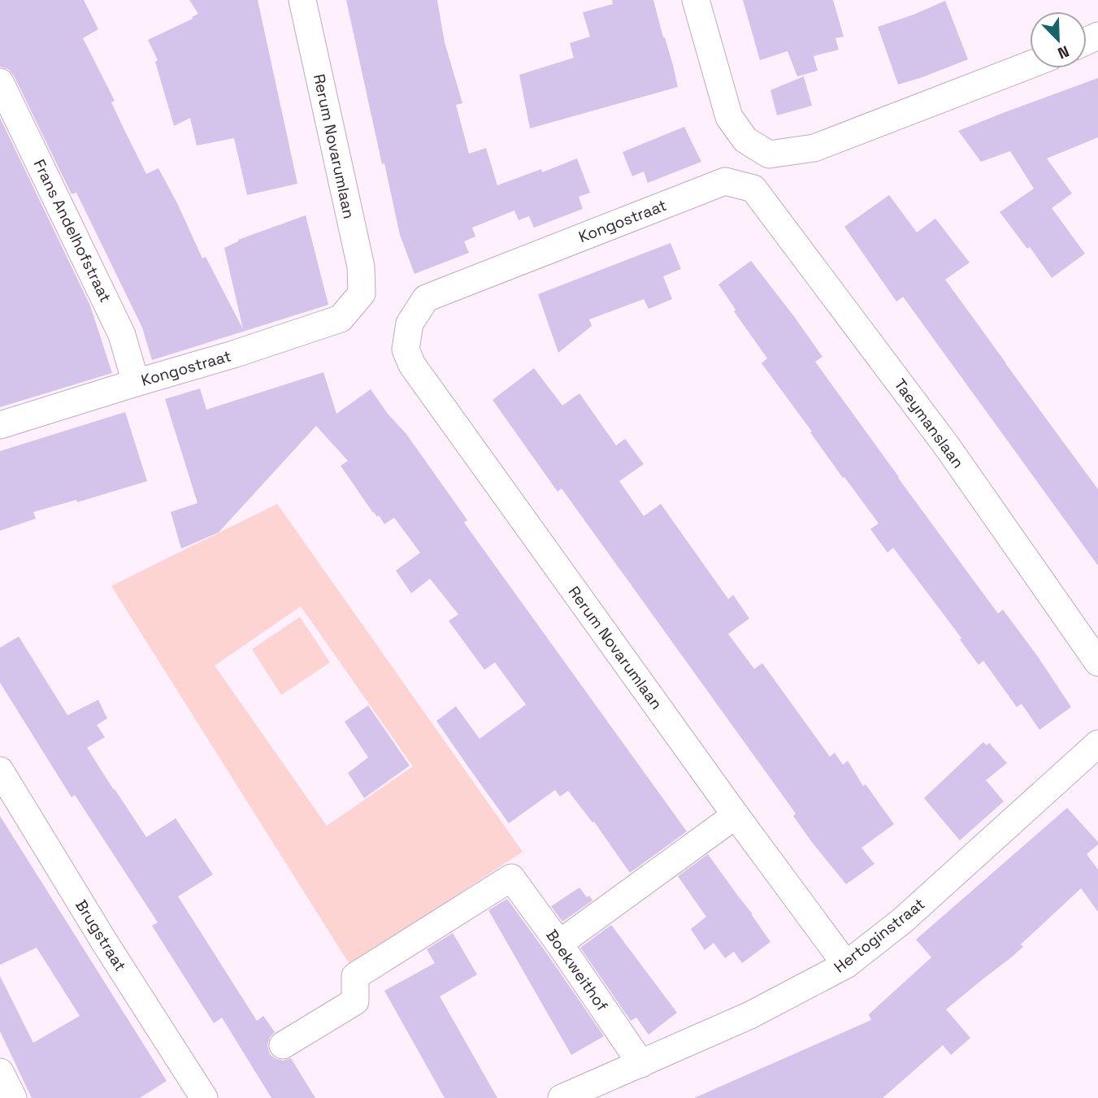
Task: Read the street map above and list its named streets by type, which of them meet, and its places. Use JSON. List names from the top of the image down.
{
  "streets": {
    "street": [
      "Rerum Novarumlaan",
      "Kongostraat",
      "Frans Andelhofstraat",
      "Taeymanslaan",
      "Brugstraat",
      "Hertoginstraat",
      "Boekweithof"
    ]
  },
  "crossings": [
    ["Rerum Novarumlaan", "Kongostraat"],
    ["Rerum Novarumlaan", "Hertoginstraat"],
    ["Kongostraat", "Frans Andelhofstraat"],
    ["Kongostraat", "Taeymanslaan"],
    ["Hertoginstraat", "Boekweithof"]
  ],
  "north": "bottom right"
}
